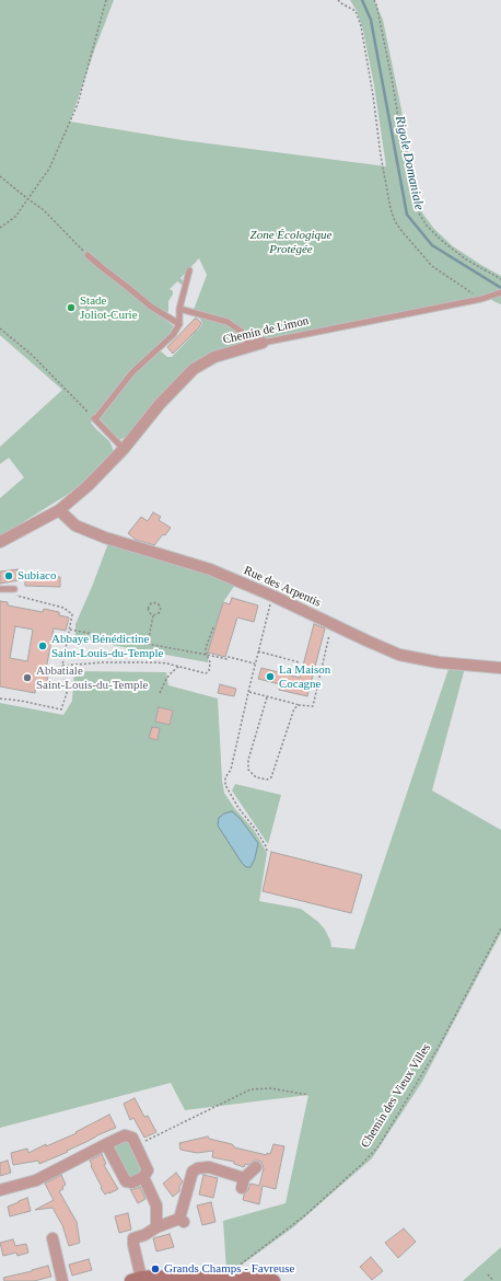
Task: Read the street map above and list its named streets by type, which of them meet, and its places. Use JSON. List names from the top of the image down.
{
  "streets": {
    "street": ["Chemin de Limon", "Rue des Arpentis"],
    "path": ["Chemin des Vieux Villes"]
  },
  "crossings": [
    ["Chemin de Limon", "Rue des Arpentis"]
  ],
  "water": ["Rigole Domaniale"],
  "parks": ["Zone Écologique Protégée"],
  "places": [
    "Stade Joliot-Curie",
    "Subiaco",
    "Abbaye Bénédictine Saint-Louis-du-Temple",
    "La Maison Cocagne",
    "Abbatiale Saint-Louis-du-Temple",
    "Grands Champs - Favreuse"
  ]
}
